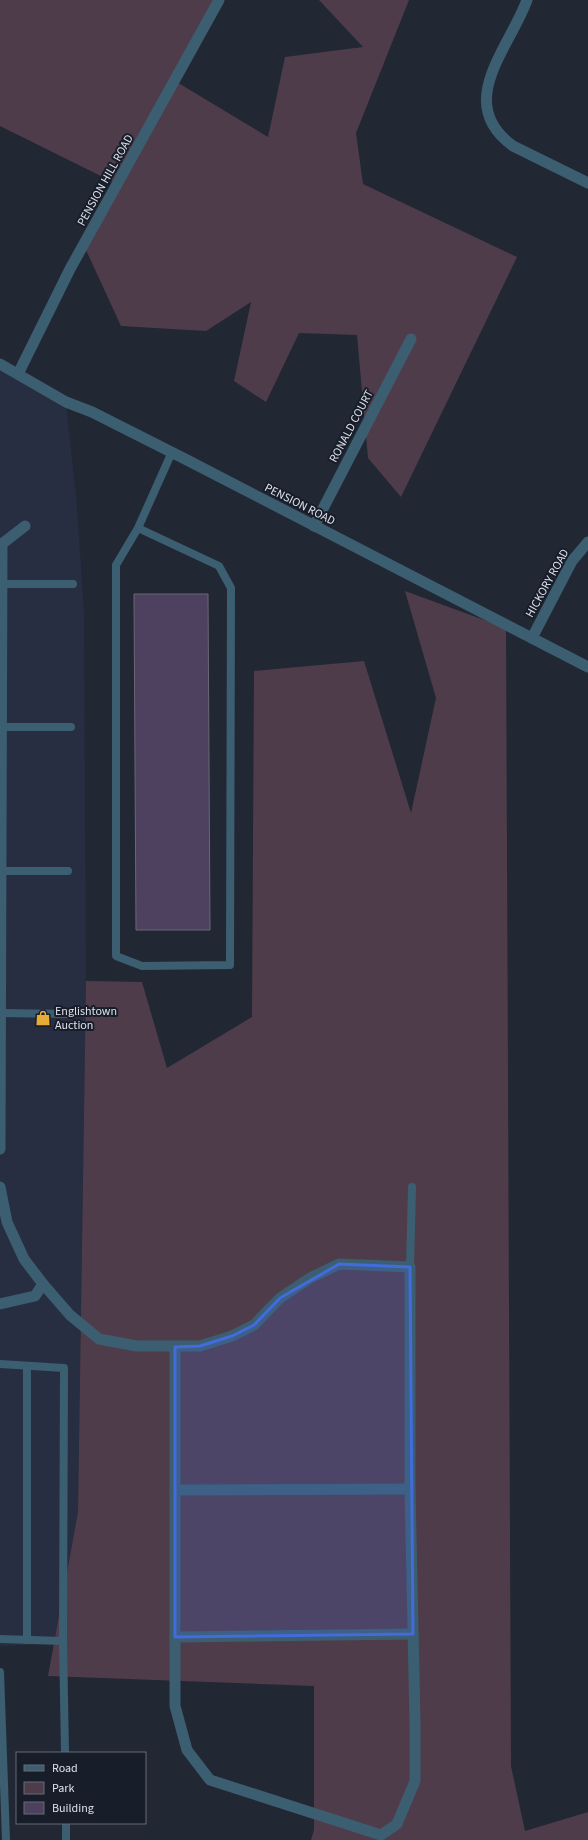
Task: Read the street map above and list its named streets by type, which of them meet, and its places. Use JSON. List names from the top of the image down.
{
  "streets": {
    "street": [
      "PENSION HILL ROAD",
      "RONALD COURT",
      "PENSION ROAD",
      "HICKORY ROAD"
    ]
  },
  "crossings": [
    ["PENSION HILL ROAD", "PENSION ROAD"],
    ["RONALD COURT", "PENSION ROAD"],
    ["PENSION ROAD", "HICKORY ROAD"]
  ],
  "places": {
    "shop": ["Englishtown Auction"]
  },
  "legend": ["Road", "Park", "Building"]
}
